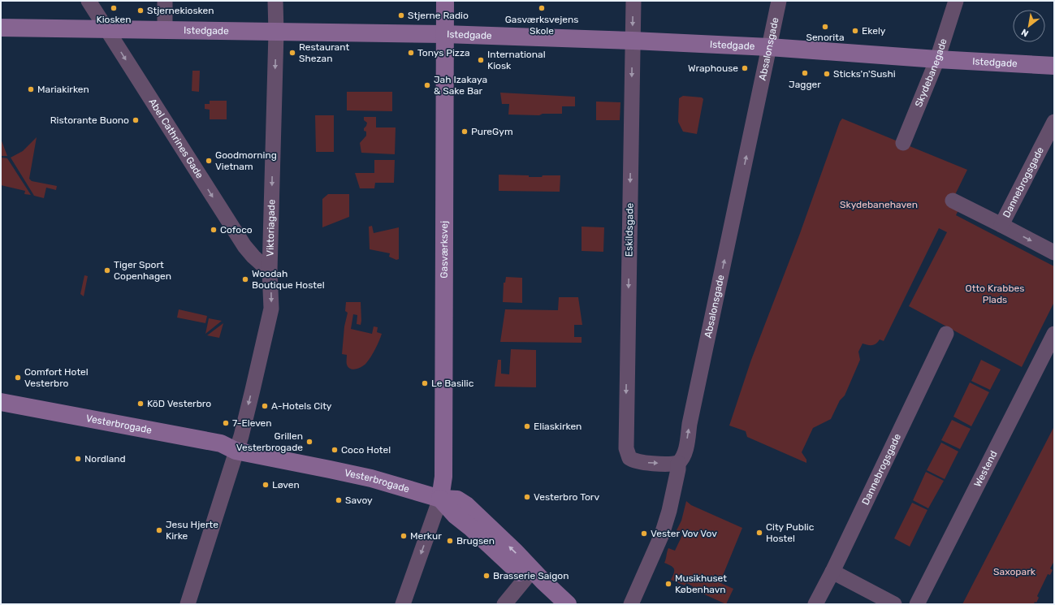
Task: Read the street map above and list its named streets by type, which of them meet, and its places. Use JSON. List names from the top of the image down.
{
  "streets": {
    "street": [
      "Istedgade",
      "Absalonsgade",
      "Skydebanegade",
      "Abel Cathrines Gade",
      "Dannebrogsgade",
      "Viktoriagade",
      "Eskildsgade",
      "Gasværksvej",
      "Vesterbrogade",
      "Westend"
    ]
  },
  "crossings": [
    ["Istedgade", "Absalonsgade"],
    ["Istedgade", "Skydebanegade"],
    ["Istedgade", "Abel Cathrines Gade"],
    ["Istedgade", "Viktoriagade"],
    ["Istedgade", "Eskildsgade"],
    ["Istedgade", "Gasværksvej"],
    ["Absalonsgade", "Eskildsgade"],
    ["Abel Cathrines Gade", "Viktoriagade"],
    ["Viktoriagade", "Vesterbrogade"],
    ["Gasværksvej", "Vesterbrogade"]
  ],
  "one_way": [
    "Absalonsgade",
    "Abel Cathrines Gade",
    "Viktoriagade",
    "Eskildsgade"
  ],
  "parks": ["Skydebanehaven", "Otto Krabbes Plads", "Saxopark"],
  "places": [
    "Kiosken",
    "Gasværksvejens Skole",
    "Stjernekiosken",
    "Stjerne Radio",
    "Senorita",
    "Ekely",
    "Restaurant Shezan",
    "Tonys Pizza",
    "International Kiosk",
    "Wraphouse",
    "Jagger",
    "Sticks'n'Sushi",
    "Jah Izakaya & Sake Bar",
    "Mariakirken",
    "Ristorante Buono",
    "PureGym",
    "Goodmorning Vietnam",
    "Cofoco",
    "Tiger Sport Copenhagen",
    "Woodah Boutique Hostel",
    "Comfort Hotel Vesterbro",
    "Le Basilic",
    "KöD Vesterbro",
    "A-Hotels City",
    "7-Eleven",
    "Eliaskirken",
    "Grillen Vesterbrogade",
    "Coco Hotel",
    "Nordland",
    "Løven",
    "Vesterbro Torv",
    "Savoy",
    "Jesu Hjerte Kirke",
    "City Public Hostel",
    "Vester Vov Vov",
    "Merkur",
    "Brugsen",
    "Brasserie Saigon",
    "Musikhuset København"
  ],
  "north": "bottom left"
}
